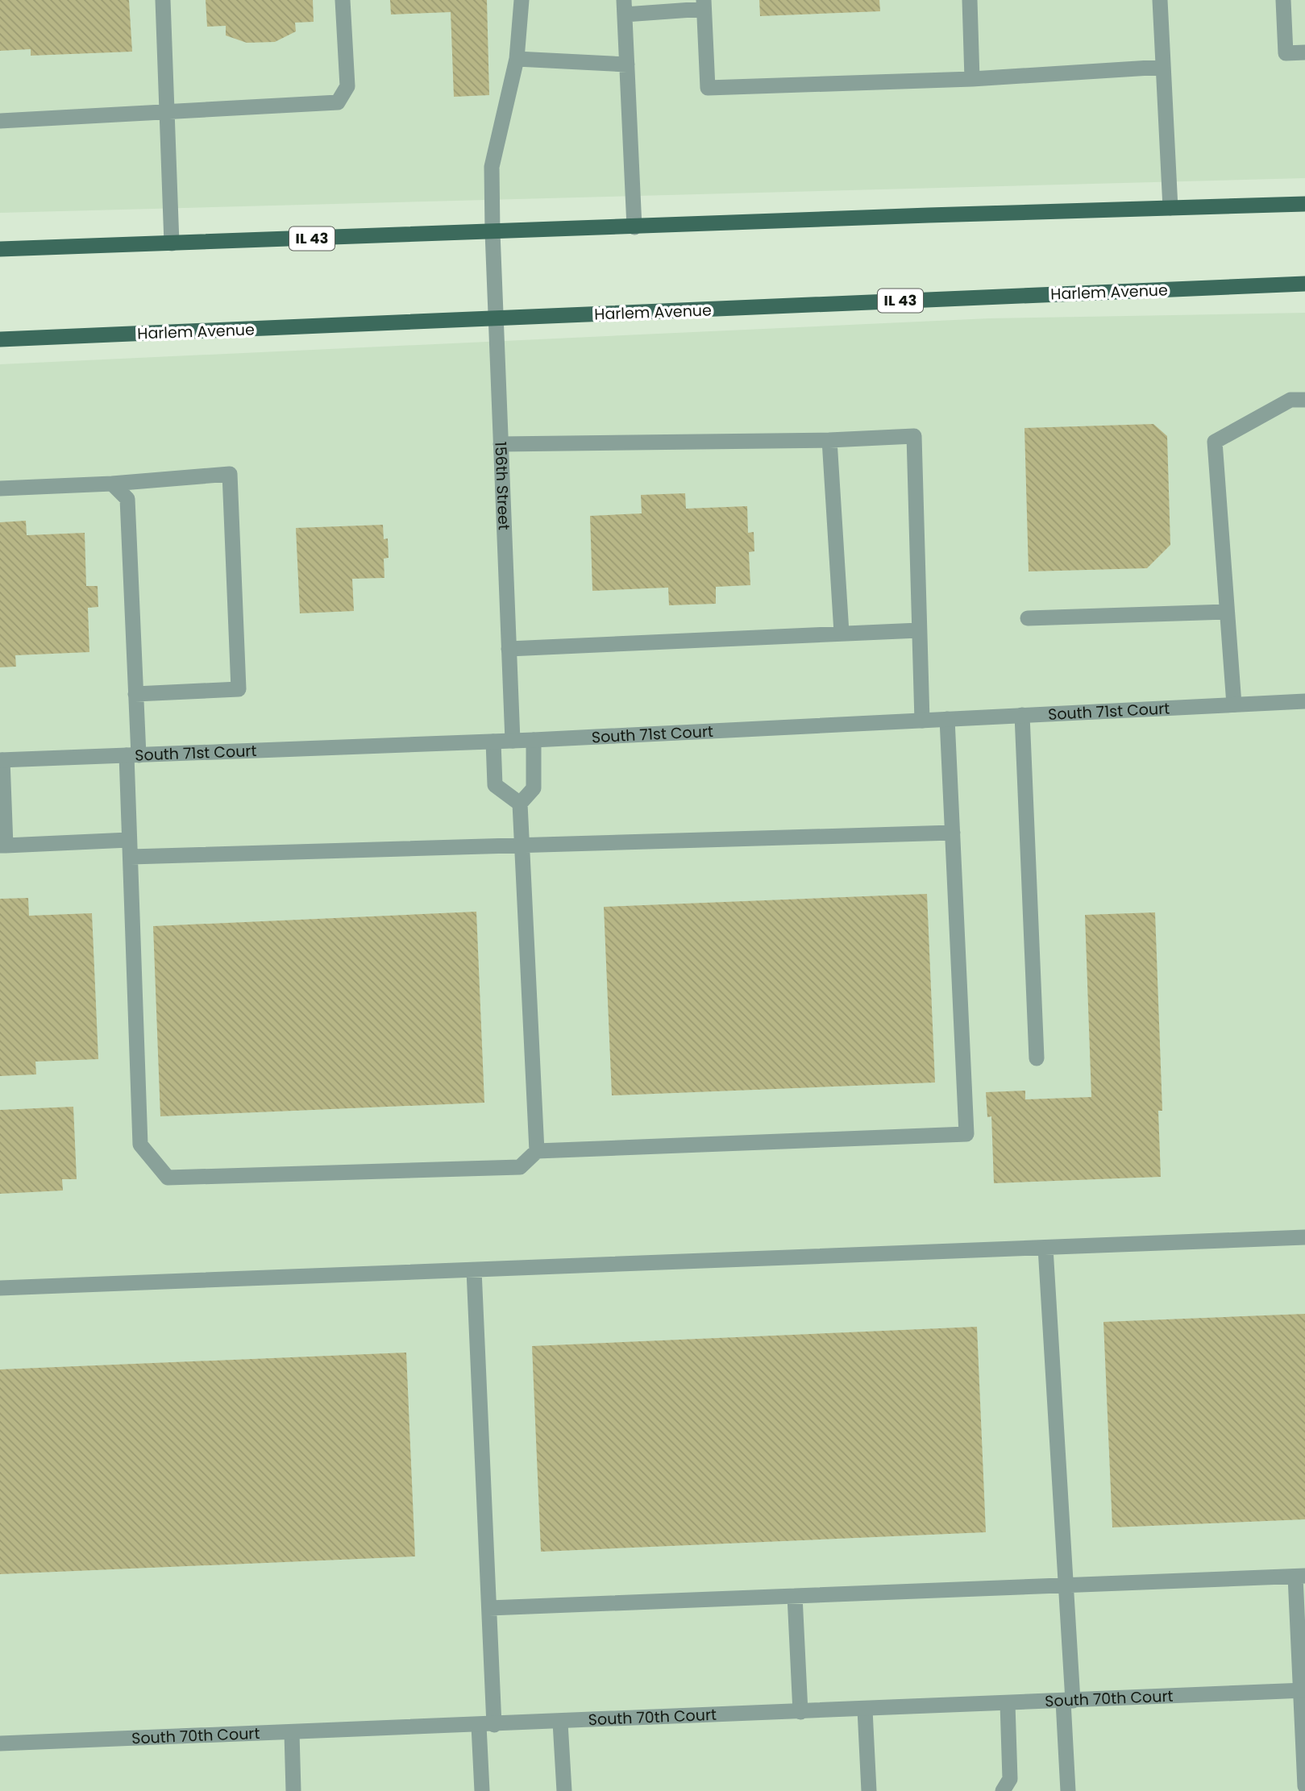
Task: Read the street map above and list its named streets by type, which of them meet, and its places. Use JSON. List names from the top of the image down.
{
  "streets": {
    "main road": ["IL 43", "Harlem Avenue"],
    "street": ["156th Street", "South 71st Court", "South 70th Court"]
  },
  "crossings": [
    ["IL 43", "156th Street"],
    ["Harlem Avenue", "156th Street"],
    ["156th Street", "South 71st Court"]
  ]
}
